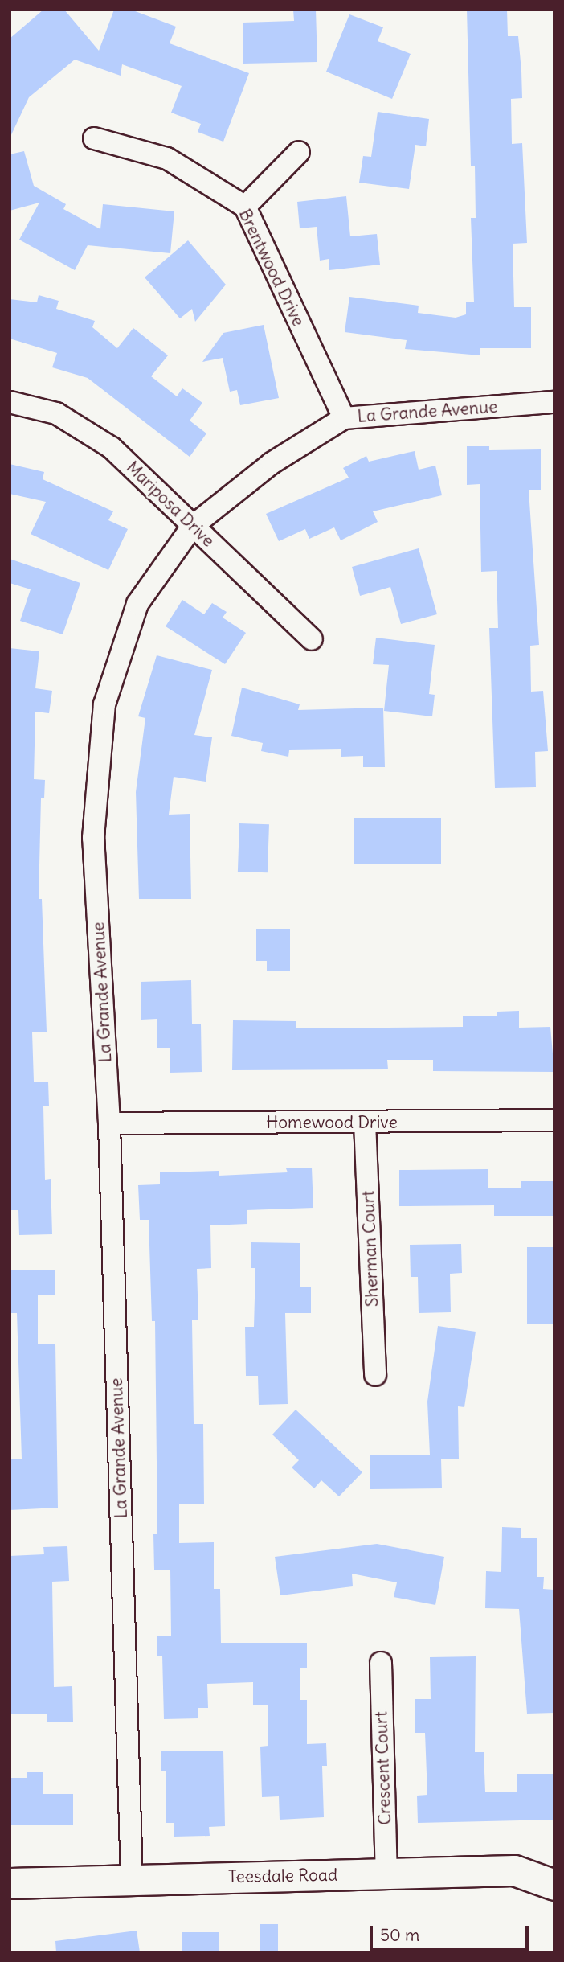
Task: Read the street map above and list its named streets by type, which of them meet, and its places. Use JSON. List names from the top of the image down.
{
  "streets": {
    "street": [
      "Brentwood Drive",
      "La Grande Avenue",
      "Mariposa Drive",
      "Homewood Drive",
      "Sherman Court",
      "Crescent Court",
      "Teesdale Road"
    ]
  },
  "crossings": [
    ["Brentwood Drive", "La Grande Avenue"],
    ["La Grande Avenue", "Mariposa Drive"],
    ["La Grande Avenue", "Homewood Drive"],
    ["La Grande Avenue", "Teesdale Road"],
    ["Homewood Drive", "Sherman Court"],
    ["Crescent Court", "Teesdale Road"]
  ],
  "scale_bar": "50 m"
}
